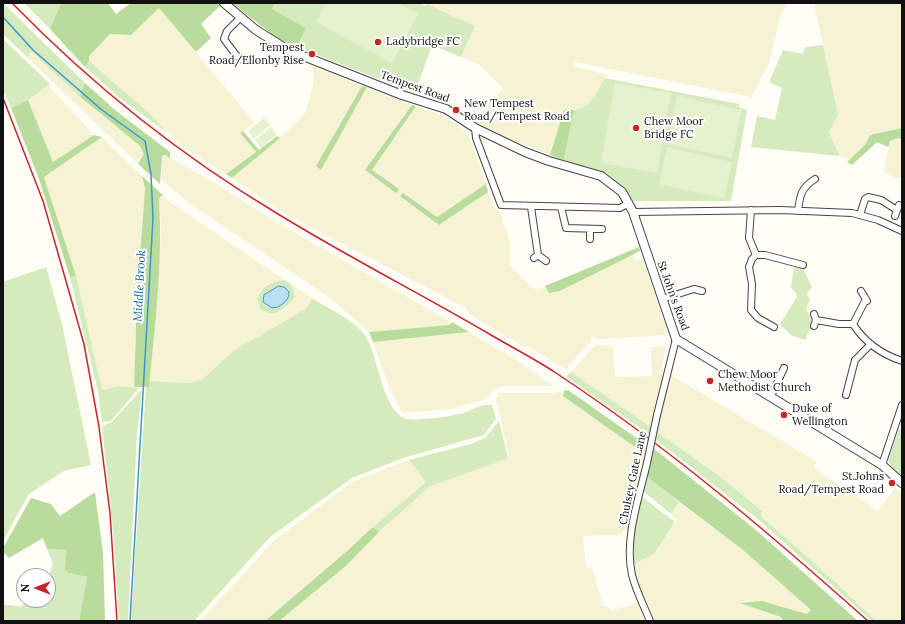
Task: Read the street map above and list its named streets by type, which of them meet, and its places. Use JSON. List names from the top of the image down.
{
  "streets": {
    "street": ["Tempest Road", "St John's Road", "Chulsey Gate Lane"]
  },
  "crossings": [
    ["Tempest Road", "St John's Road"],
    ["St John's Road", "Chulsey Gate Lane"]
  ],
  "water": ["Middle Brook"],
  "places": [
    "Ladybridge FC",
    "Tempest Road/Ellonby Rise",
    "New Tempest Road/Tempest Road",
    "Chew Moor Bridge FC",
    "Chew Moor Methodist Church",
    "Duke of Wellington",
    "St.Johns Road/Tempest Road"
  ],
  "north": "left"
}
